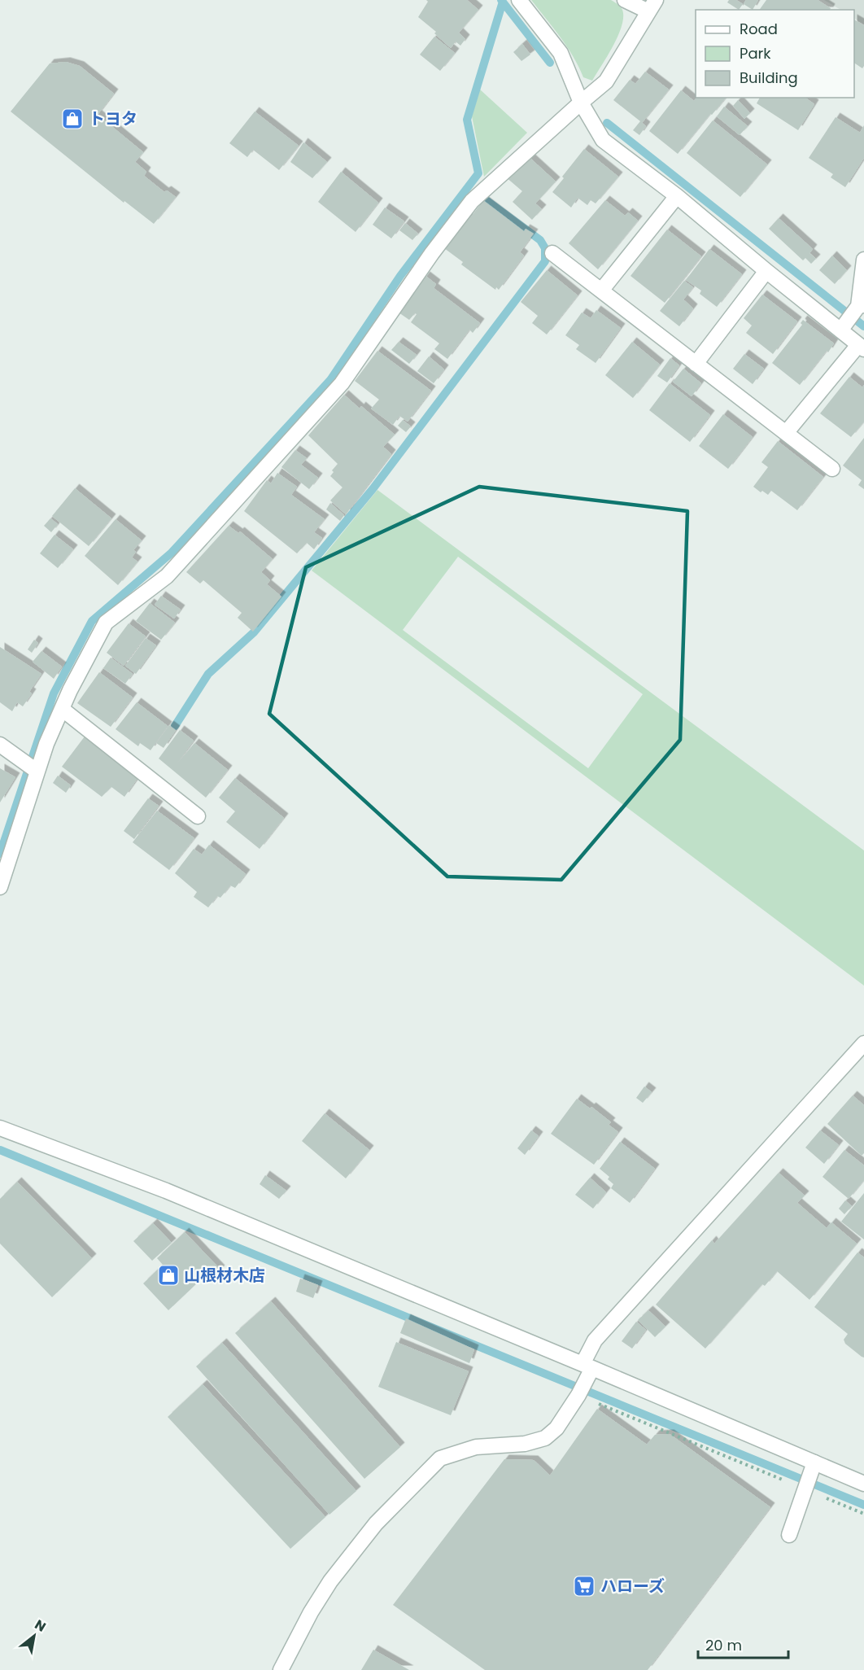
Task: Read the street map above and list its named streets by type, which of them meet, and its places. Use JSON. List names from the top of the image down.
{
  "places": {
    "shop": ["トヨタ", "山根材木店"],
    "supermarket": ["ハローズ"]
  },
  "legend": ["Road", "Park", "Building"],
  "scale_bar": "20 m",
  "north": "top right"
}
